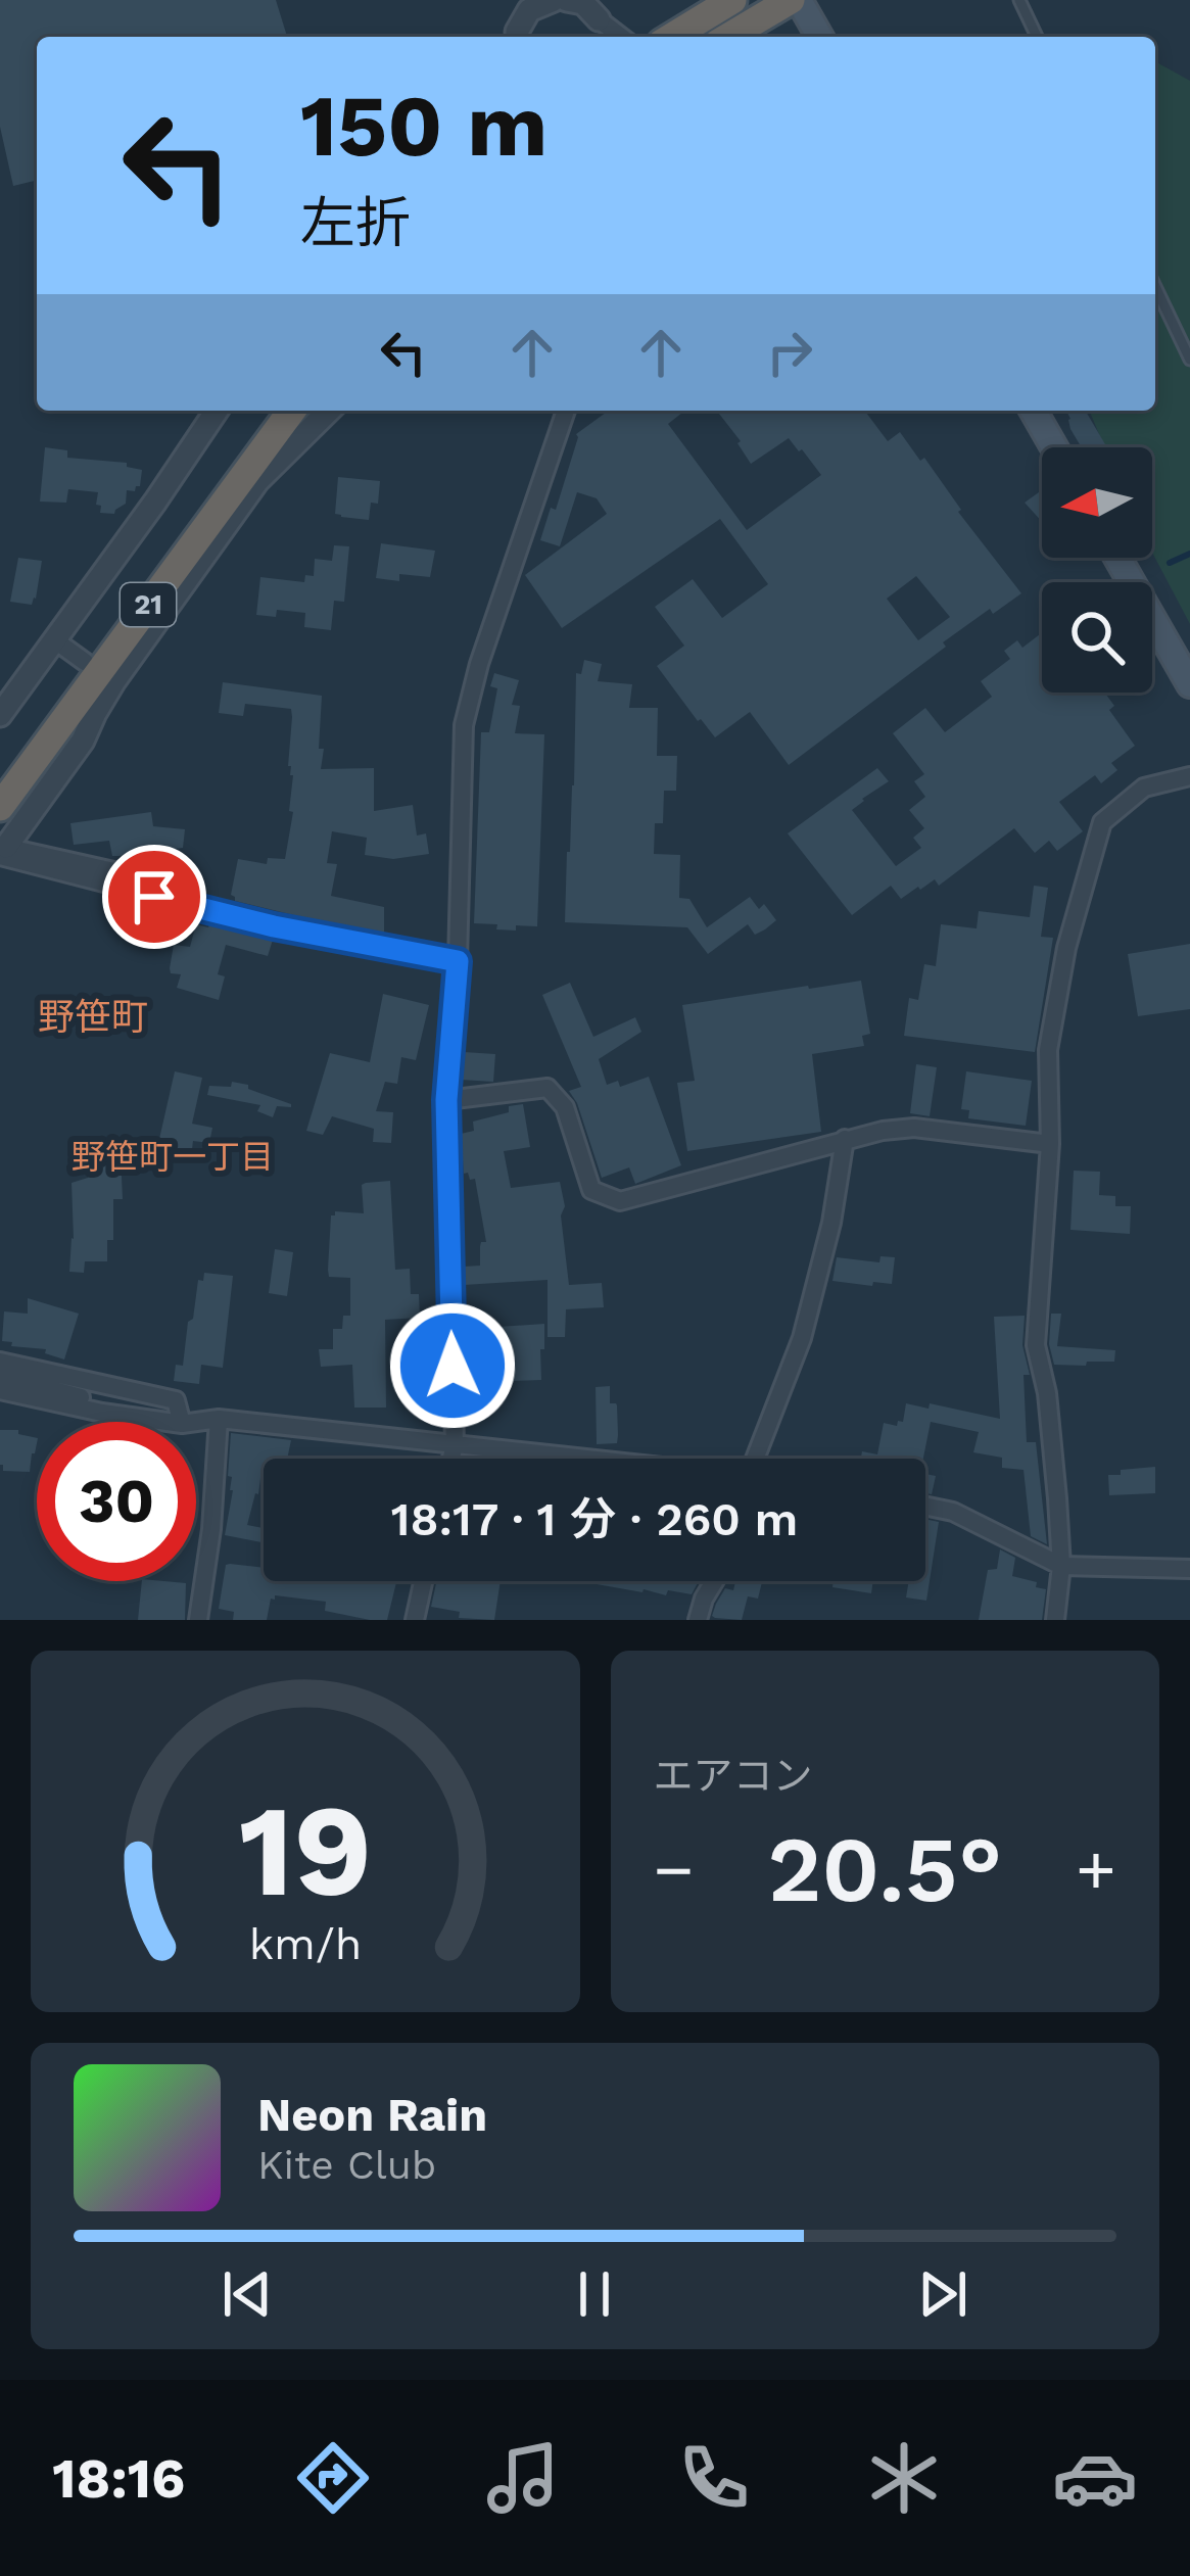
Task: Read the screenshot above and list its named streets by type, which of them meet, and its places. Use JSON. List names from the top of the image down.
{
  "streets": {
    "highway": ["21"]
  },
  "districts": ["野笹町", "野笹町一丁目"],
  "north": "left",
  "page": {
    "turn": ["150 m", "左折"],
    "limit": "30",
    "trip": "18:17 · 1 分 · 260 m",
    "tile": "エアコン",
    "heat": ["−", "20.5°", "+"],
    "song": ["Neon Rain", "Kite Club"],
    "tabs": "18:16",
    "gauge": ["19", "km/h"]
  }
}
